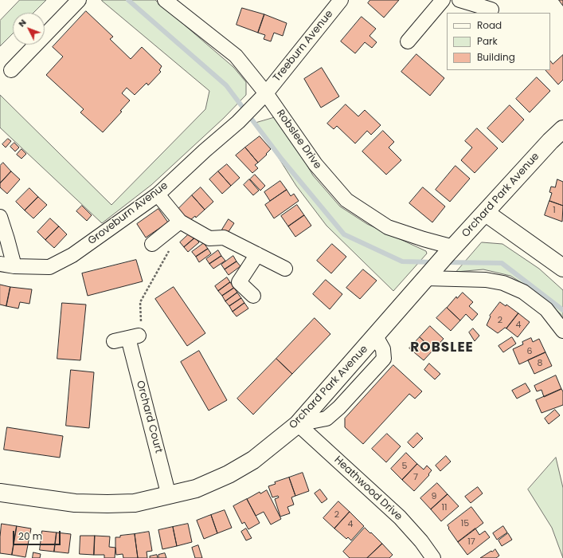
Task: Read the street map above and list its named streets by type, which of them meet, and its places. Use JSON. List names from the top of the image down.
{
  "streets": {
    "street": [
      "Treeburn Avenue",
      "Robslee Drive",
      "Orchard Park Avenue",
      "Groveburn Avenue",
      "Orchard Court",
      "Heathwood Drive"
    ]
  },
  "crossings": [
    ["Treeburn Avenue", "Robslee Drive"],
    ["Treeburn Avenue", "Groveburn Avenue"],
    ["Robslee Drive", "Orchard Park Avenue"],
    ["Robslee Drive", "Groveburn Avenue"],
    ["Orchard Park Avenue", "Orchard Court"],
    ["Orchard Park Avenue", "Heathwood Drive"]
  ],
  "districts": ["ROBSLEE"],
  "house_numbers": [
    "1",
    "2",
    "4",
    "6",
    "8",
    "5",
    "7",
    "9",
    "11",
    "2",
    "15",
    "4",
    "17"
  ],
  "legend": ["Road", "Park", "Building"],
  "scale_bar": "20 m",
  "north": "top left"
}
